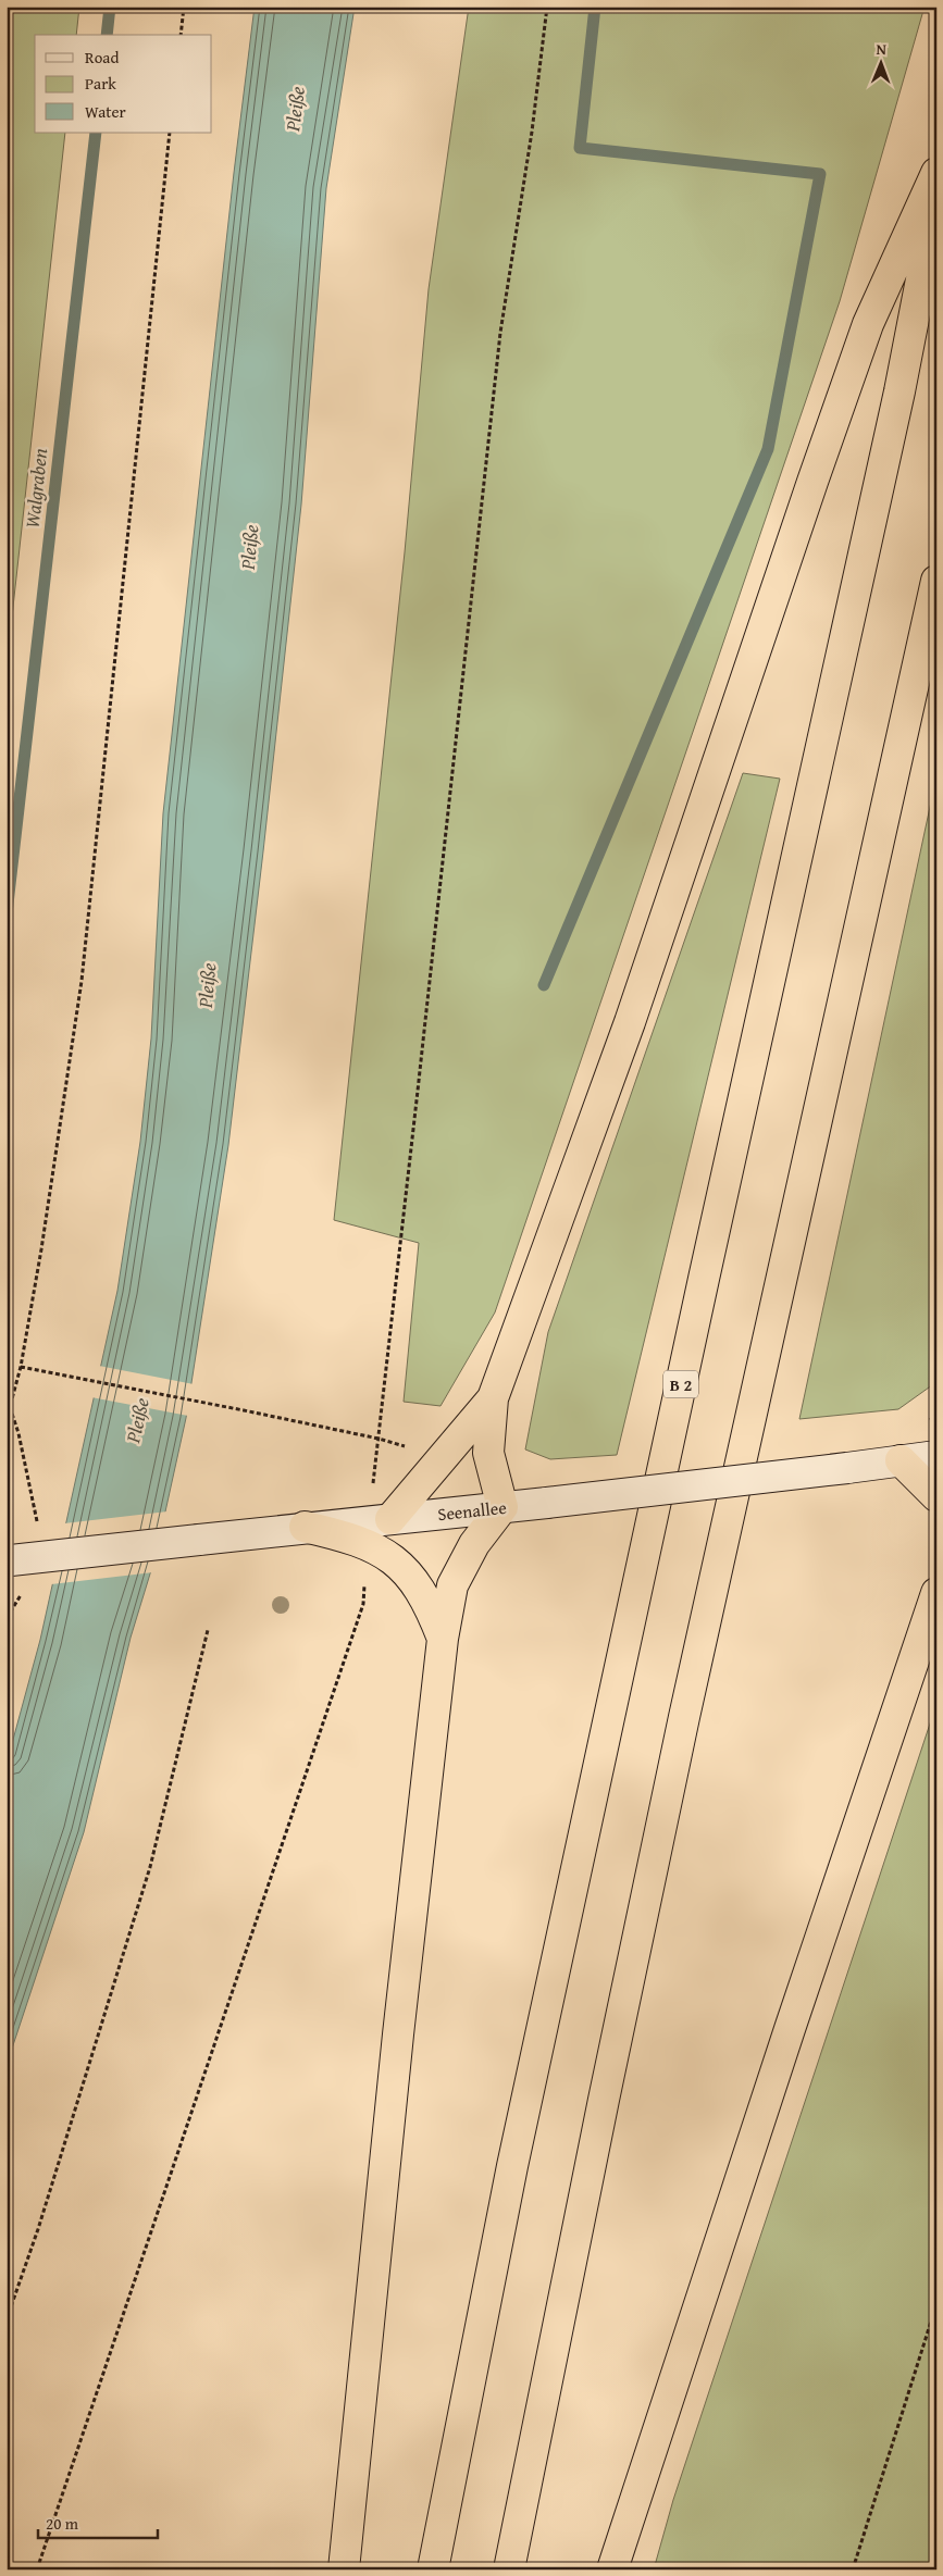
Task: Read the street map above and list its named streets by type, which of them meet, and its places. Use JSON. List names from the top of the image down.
{
  "streets": {
    "highway": ["B 2"],
    "main road": ["Seenallee"]
  },
  "water": ["Pleiße", "Walgraben"],
  "legend": ["Road", "Park", "Water"],
  "scale_bar": "20 m",
  "north": "top"
}
